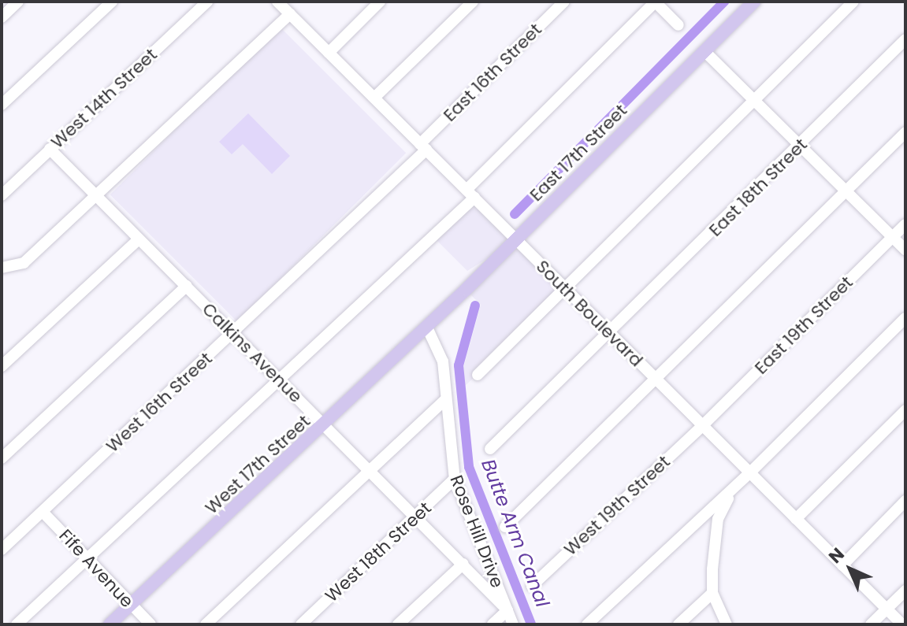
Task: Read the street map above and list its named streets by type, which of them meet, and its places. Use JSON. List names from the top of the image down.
{
  "streets": {
    "main road": ["East 17th Street", "West 17th Street"],
    "street": [
      "East 16th Street",
      "West 14th Street",
      "East 18th Street",
      "South Boulevard",
      "East 19th Street",
      "Calkins Avenue",
      "West 16th Street",
      "West 19th Street",
      "Rose Hill Drive",
      "West 18th Street",
      "Fife Avenue"
    ]
  },
  "crossings": [
    ["East 16th Street", "South Boulevard"],
    ["East 16th Street", "West 16th Street"],
    ["West 14th Street", "Calkins Avenue"],
    ["East 17th Street", "South Boulevard"],
    ["East 17th Street", "West 17th Street"],
    ["East 17th Street", "Rose Hill Drive"],
    ["East 18th Street", "South Boulevard"],
    ["South Boulevard", "East 19th Street"],
    ["South Boulevard", "West 16th Street"],
    ["South Boulevard", "West 19th Street"],
    ["East 19th Street", "West 19th Street"],
    ["Calkins Avenue", "West 16th Street"],
    ["Calkins Avenue", "West 17th Street"],
    ["Calkins Avenue", "Rose Hill Drive"],
    ["Calkins Avenue", "West 18th Street"],
    ["West 16th Street", "Fife Avenue"],
    ["West 17th Street", "Rose Hill Drive"],
    ["West 17th Street", "Fife Avenue"],
    ["Rose Hill Drive", "West 18th Street"]
  ],
  "water": ["Butte Arm Canal"],
  "north": "top left"
}
